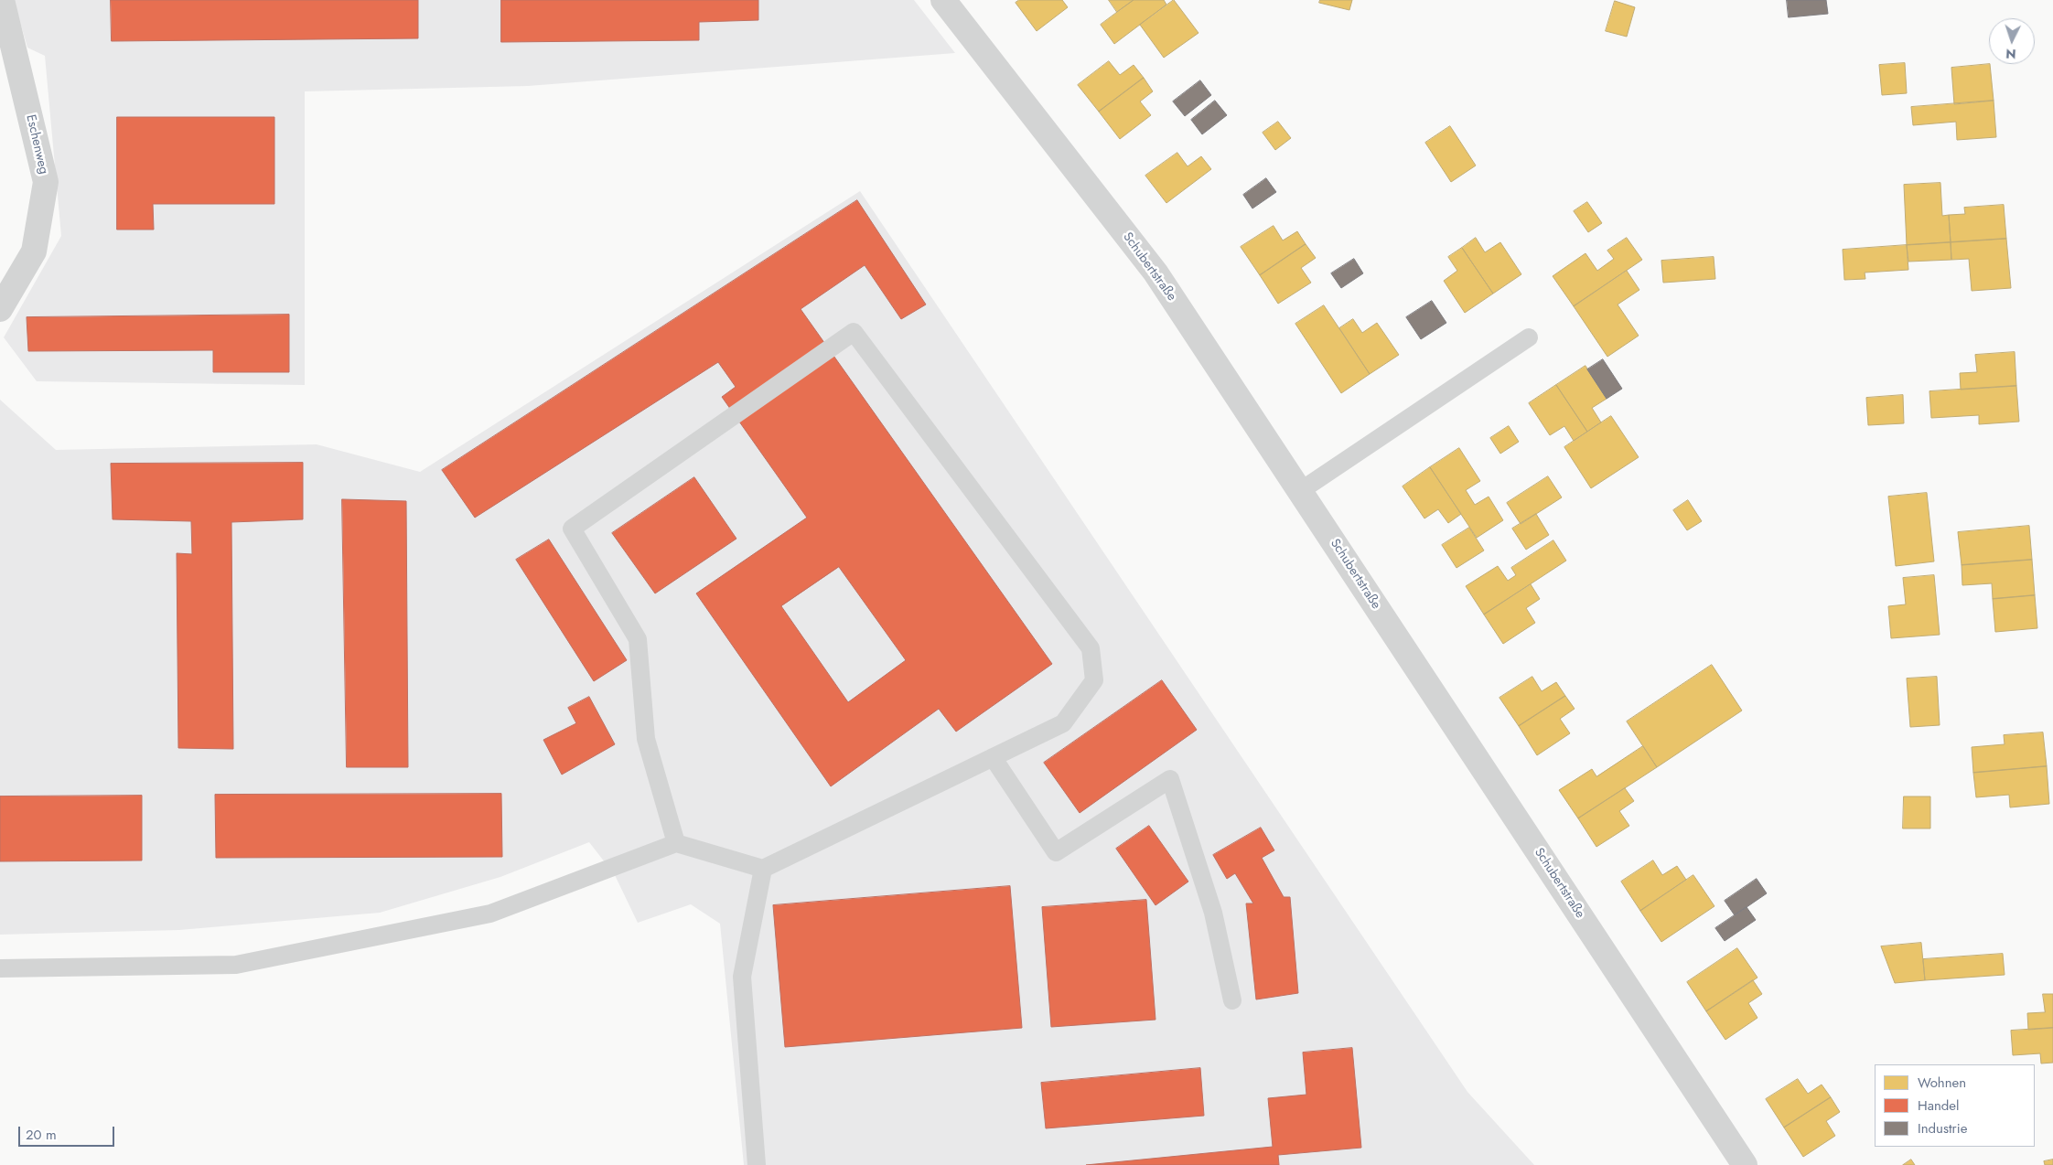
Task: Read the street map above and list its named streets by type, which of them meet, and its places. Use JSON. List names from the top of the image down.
{
  "streets": {
    "street": ["Eschenweg", "Schubertstraße"]
  },
  "legend": ["Wohnen", "Handel", "Industrie"],
  "scale_bar": "20 m",
  "north": "bottom"
}
